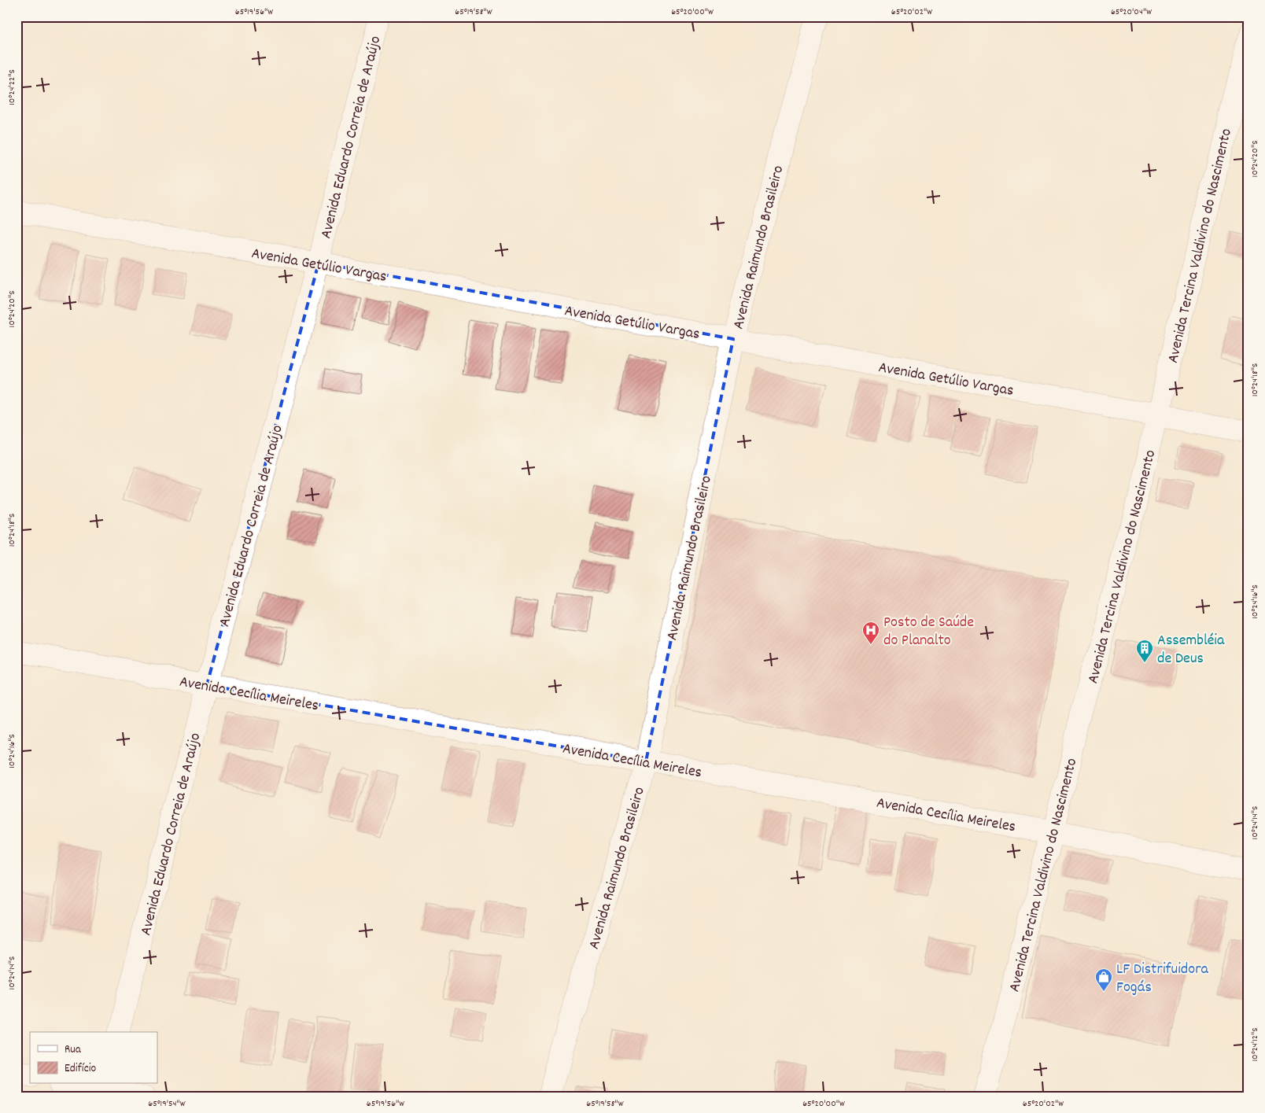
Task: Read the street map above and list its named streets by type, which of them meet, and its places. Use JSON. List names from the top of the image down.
{
  "streets": {
    "street": [
      "Avenida Eduardo Correia de Araújo",
      "Avenida Tercina Valdivino do Nascimento",
      "Avenida Raimundo Brasileiro",
      "Avenida Getúlio Vargas",
      "Avenida Cecília Meireles"
    ]
  },
  "crossings": [
    ["Avenida Eduardo Correia de Araújo", "Avenida Getúlio Vargas"],
    ["Avenida Eduardo Correia de Araújo", "Avenida Cecília Meireles"],
    ["Avenida Tercina Valdivino do Nascimento", "Avenida Getúlio Vargas"],
    ["Avenida Tercina Valdivino do Nascimento", "Avenida Cecília Meireles"],
    ["Avenida Raimundo Brasileiro", "Avenida Getúlio Vargas"],
    ["Avenida Raimundo Brasileiro", "Avenida Cecília Meireles"]
  ],
  "places": {
    "hospital": ["Posto de Saúde do Planalto"],
    "building": ["Assembléia de Deus"],
    "shop": ["LF Distrifuidora Fogás"]
  },
  "legend": ["Rua", "Edifício"],
  "coordinates": [
    "65°19'56\"W",
    "65°19'58\"W",
    "65°20'00\"W",
    "65°20'02\"W",
    "65°20'04\"W",
    "10°24'22\"S",
    "10°24'20\"S",
    "10°24'18\"S",
    "10°24'16\"S",
    "10°24'14\"S",
    "10°24'12\"S",
    "65°19'54\"W"
  ]
}
